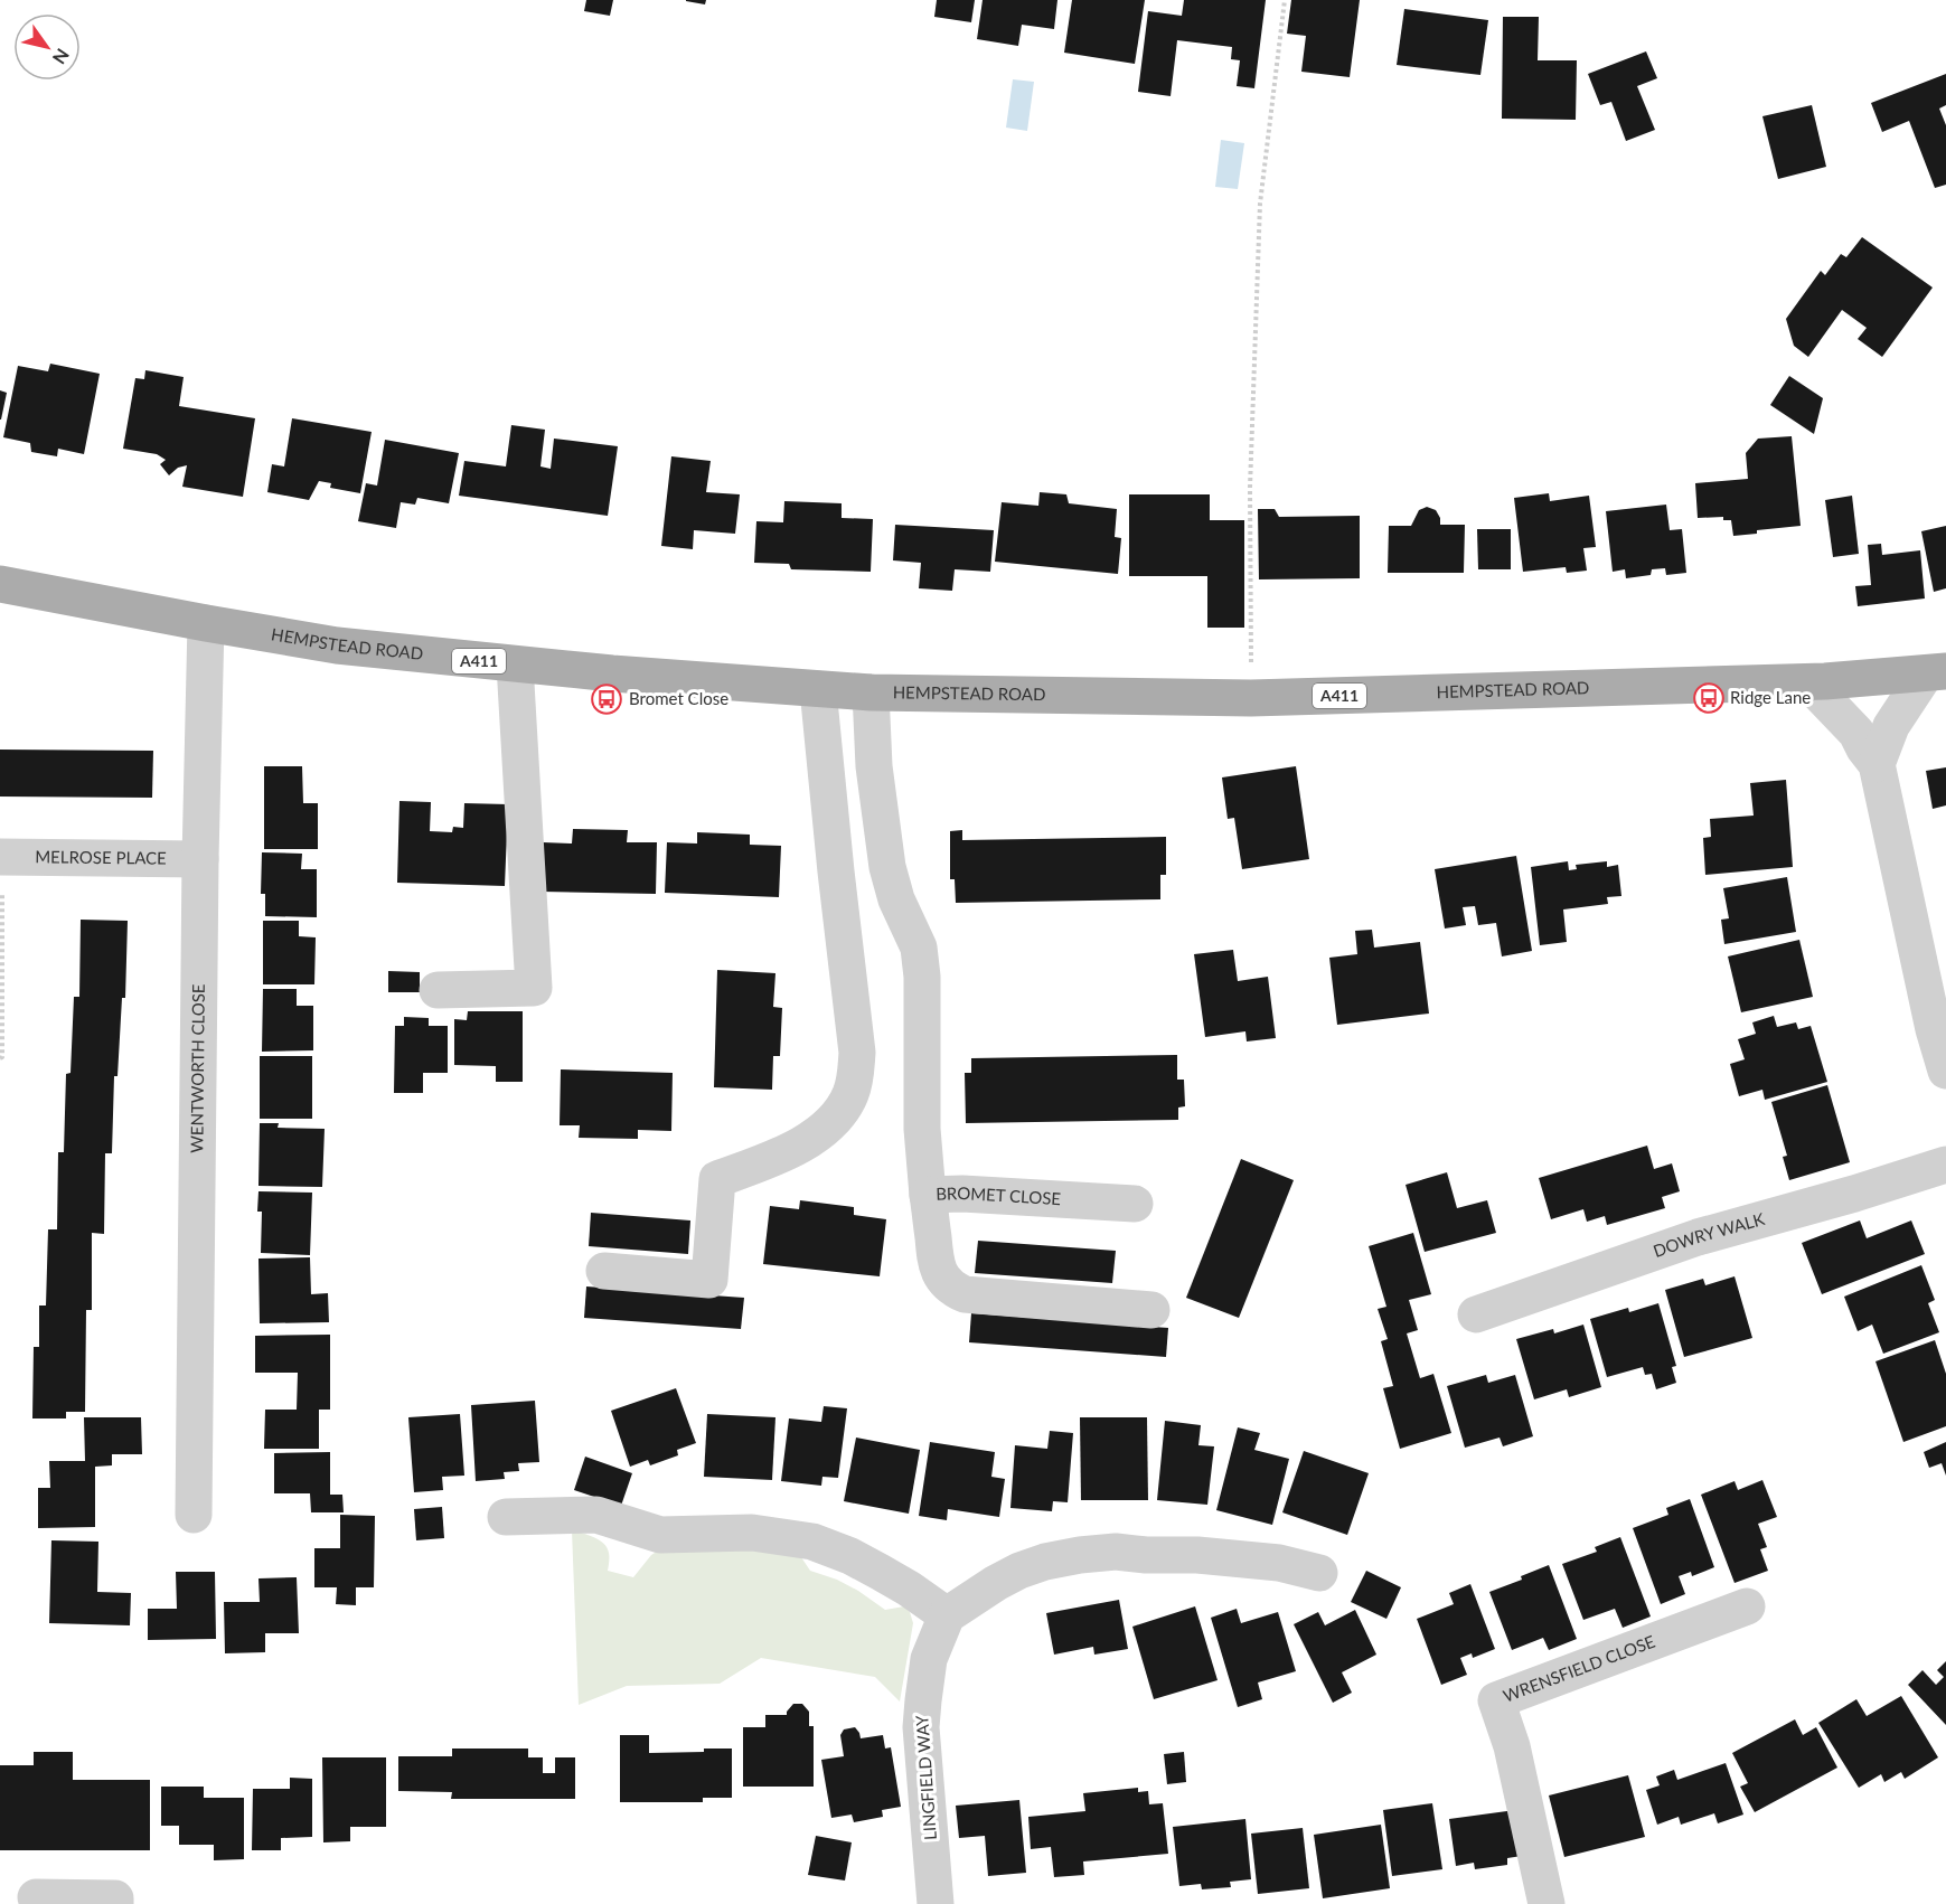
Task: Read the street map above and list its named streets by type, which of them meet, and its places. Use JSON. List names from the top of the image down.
{
  "streets": {
    "main road": ["HEMPSTEAD ROAD", "A411"],
    "street": [
      "MELROSE PLACE",
      "WENTWORTH CLOSE",
      "BROMET CLOSE",
      "DOWRY WALK",
      "WRENSFIELD CLOSE",
      "LINGFIELD WAY"
    ]
  },
  "crossings": [
    ["HEMPSTEAD ROAD", "WENTWORTH CLOSE"],
    ["HEMPSTEAD ROAD", "BROMET CLOSE"],
    ["MELROSE PLACE", "WENTWORTH CLOSE"]
  ],
  "places": {
    "bus stop": ["Ridge Lane", "Bromet Close"]
  },
  "north": "bottom right"
}
